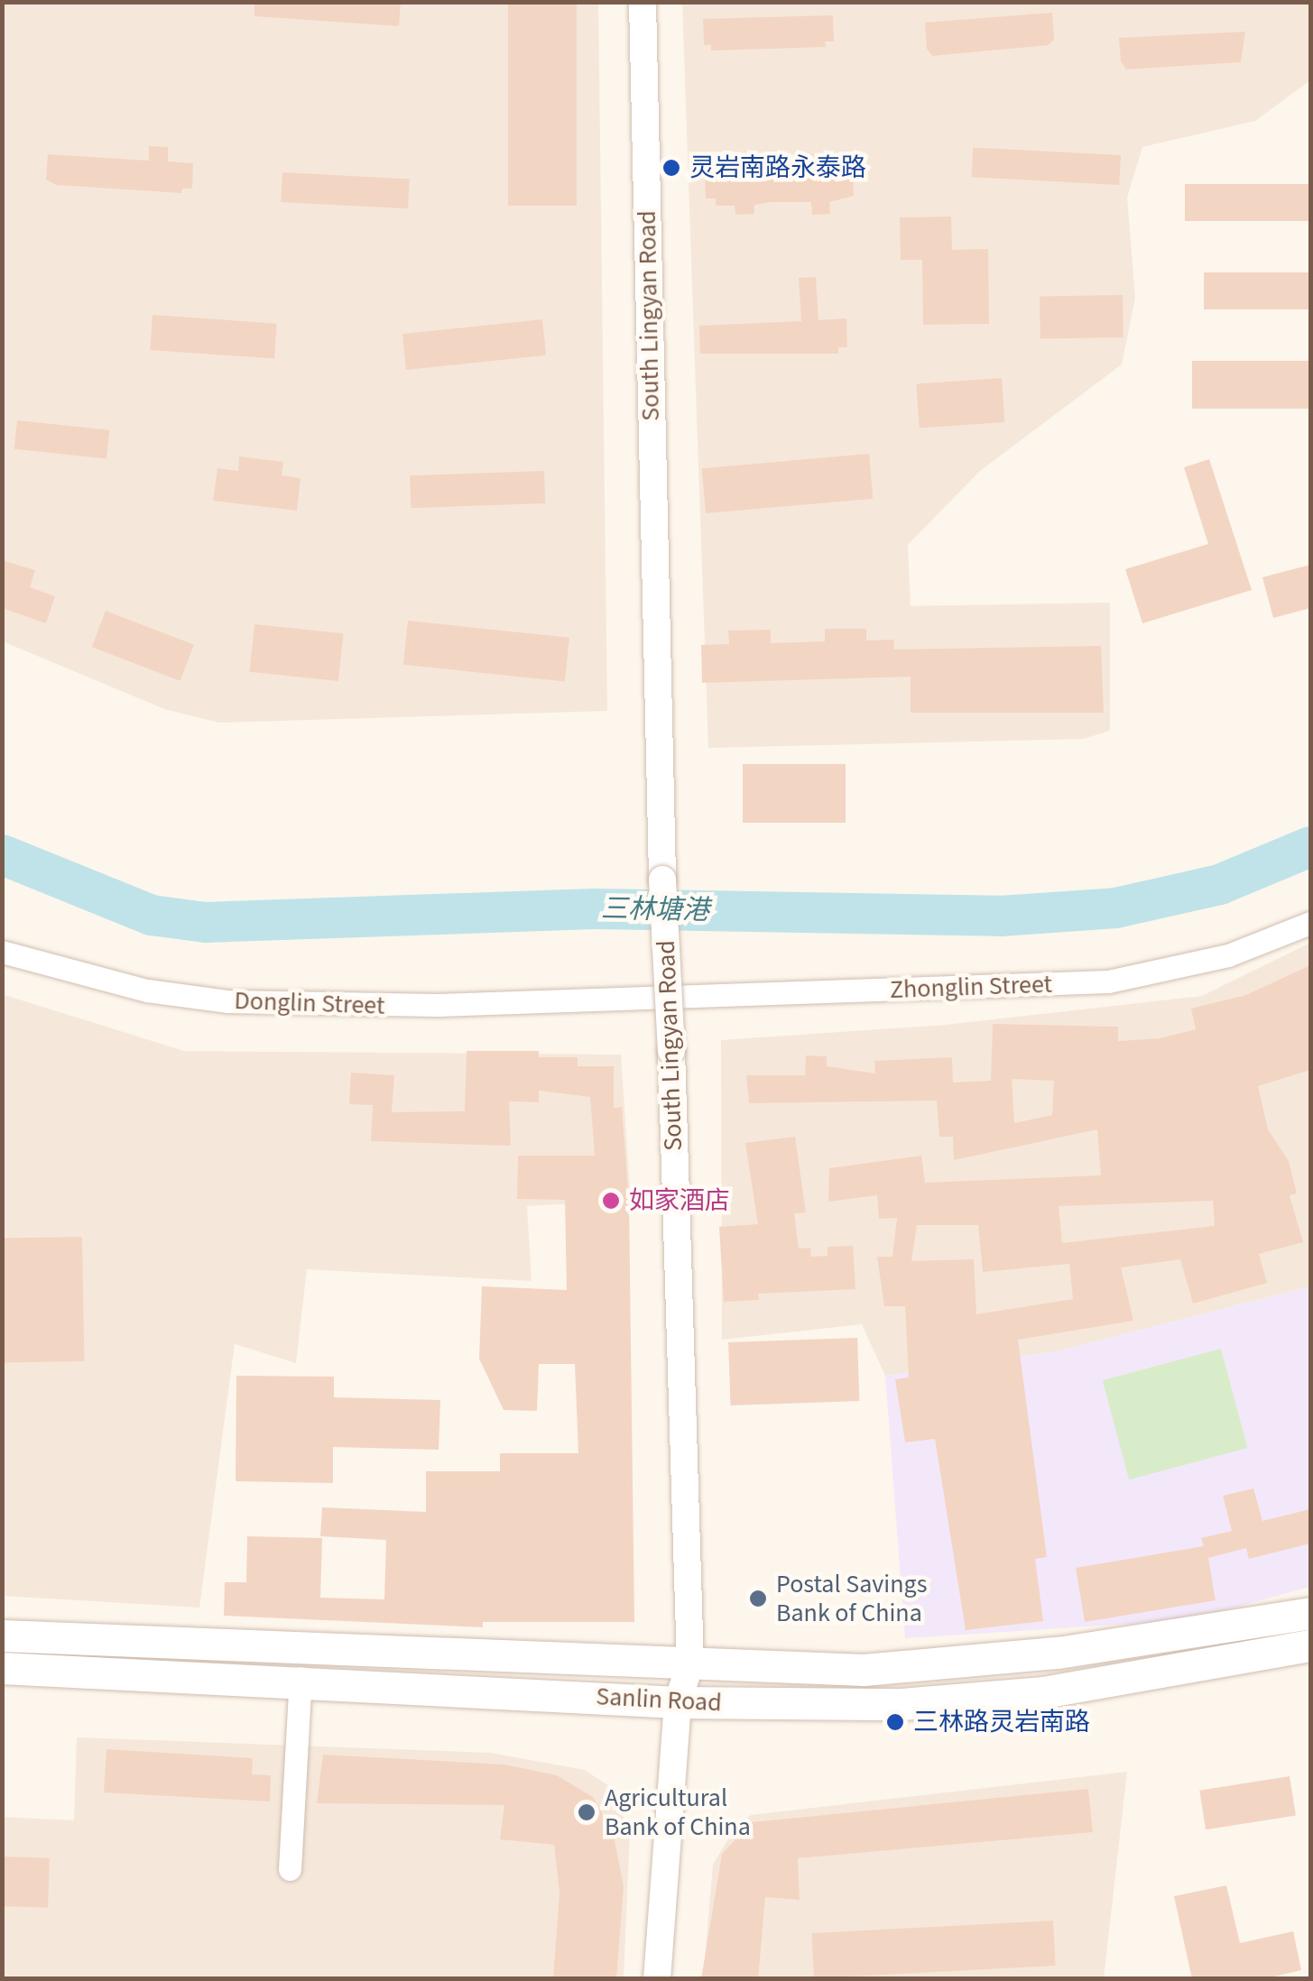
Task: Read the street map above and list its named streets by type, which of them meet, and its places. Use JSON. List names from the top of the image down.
{
  "streets": {
    "main road": ["Sanlin Road"],
    "street": ["South Lingyan Road", "Zhonglin Street", "Donglin Street"]
  },
  "crossings": [
    ["South Lingyan Road", "Sanlin Road"],
    ["Zhonglin Street", "Donglin Street"]
  ],
  "water": ["三林塘港"],
  "places": [
    "灵岩南路永泰路",
    "如家酒店",
    "Postal Savings Bank of China",
    "三林路灵岩南路",
    "Agricultural Bank of China"
  ]
}
